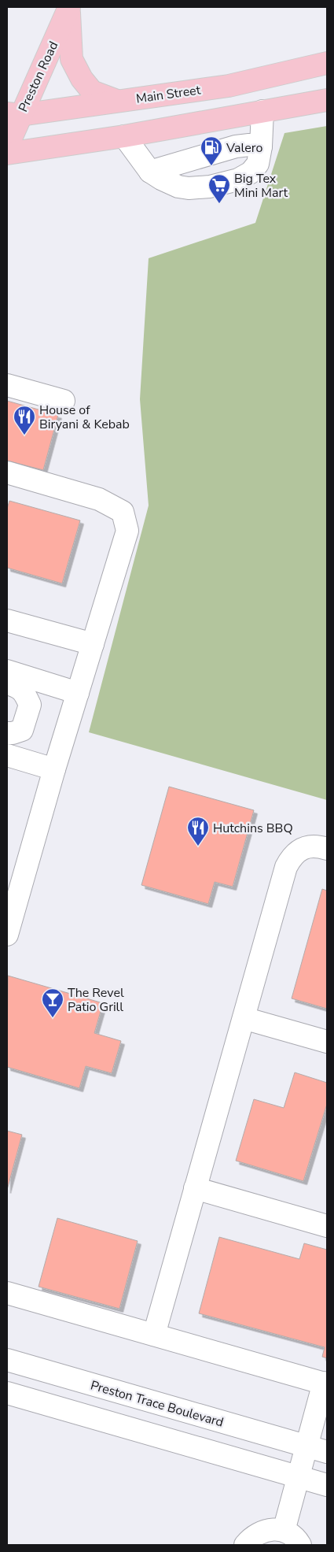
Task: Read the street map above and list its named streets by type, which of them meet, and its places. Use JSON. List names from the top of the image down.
{
  "streets": {
    "main road": ["Preston Road", "Main Street"],
    "street": ["Preston Trace Boulevard"]
  },
  "crossings": [
    ["Preston Road", "Main Street"]
  ],
  "places": {
    "fuel station": ["Valero"],
    "supermarket": ["Big Tex Mini Mart"],
    "restaurant": ["House of Biryani & Kebab", "Hutchins BBQ"],
    "bar": ["The Revel Patio Grill"]
  }
}
